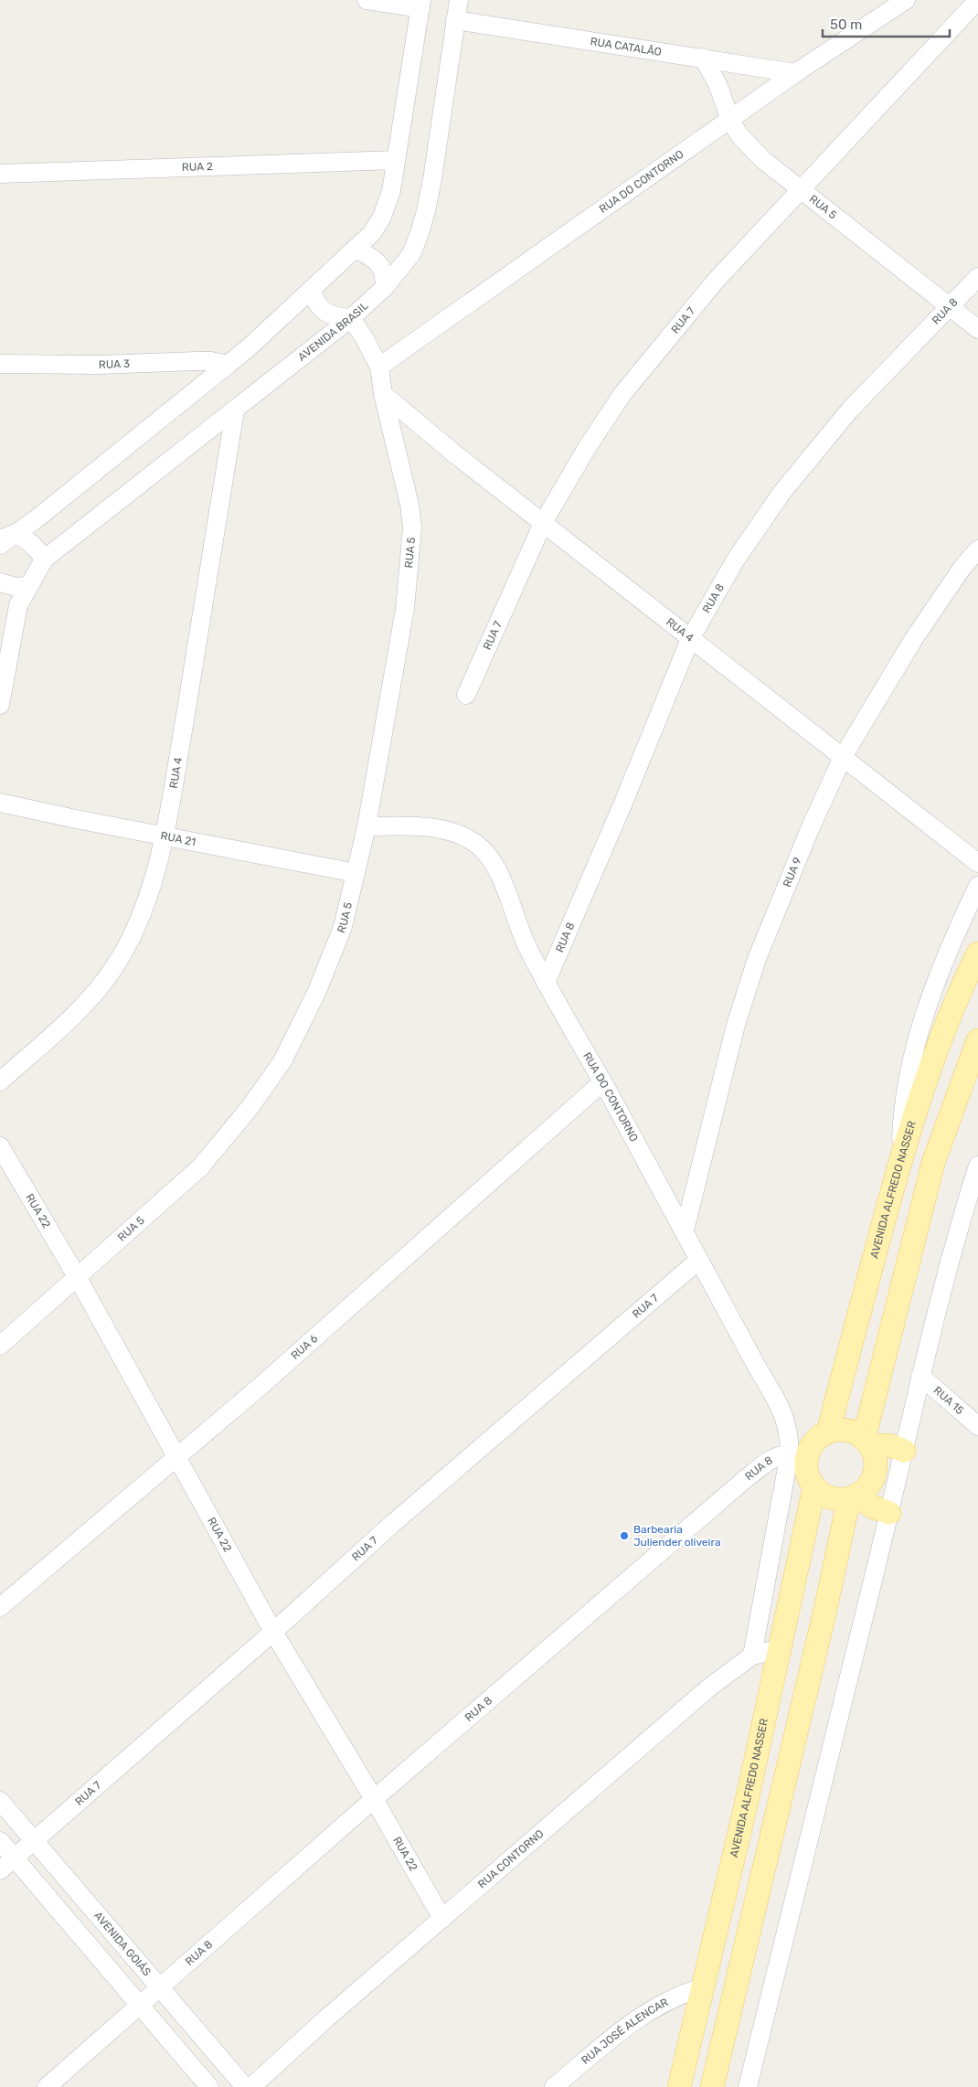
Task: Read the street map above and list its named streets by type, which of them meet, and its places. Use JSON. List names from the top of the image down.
{
  "streets": {
    "main road": ["AVENIDA ALFREDO NASSER"],
    "street": [
      "RUA CATALÃO",
      "RUA 2",
      "RUA DO CONTORNO",
      "RUA 5",
      "RUA 8",
      "RUA 7",
      "AVENIDA BRASIL",
      "RUA 3",
      "RUA 4",
      "RUA 21",
      "RUA 9",
      "RUA 22",
      "RUA 6",
      "RUA 15",
      "RUA CONTORNO",
      "AVENIDA GOIÁS",
      "RUA JOSÉ ALENCAR"
    ]
  },
  "crossings": [
    ["RUA CATALÃO", "RUA DO CONTORNO"],
    ["RUA CATALÃO", "RUA 5"],
    ["RUA CATALÃO", "AVENIDA BRASIL"],
    ["RUA DO CONTORNO", "RUA 5"],
    ["RUA DO CONTORNO", "RUA 8"],
    ["RUA DO CONTORNO", "RUA 7"],
    ["RUA DO CONTORNO", "RUA 9"],
    ["RUA DO CONTORNO", "AVENIDA ALFREDO NASSER"],
    ["RUA DO CONTORNO", "RUA 6"],
    ["RUA DO CONTORNO", "RUA CONTORNO"],
    ["RUA 5", "RUA 8"],
    ["RUA 5", "RUA 7"],
    ["RUA 5", "RUA 4"],
    ["RUA 5", "RUA 21"],
    ["RUA 5", "RUA 22"],
    ["RUA 8", "RUA 4"],
    ["RUA 8", "AVENIDA ALFREDO NASSER"],
    ["RUA 8", "RUA 22"],
    ["RUA 8", "AVENIDA GOIÁS"],
    ["RUA 7", "RUA 4"],
    ["RUA 7", "RUA 22"],
    ["RUA 7", "AVENIDA GOIÁS"],
    ["AVENIDA BRASIL", "RUA 4"],
    ["RUA 4", "RUA 21"],
    ["RUA 4", "RUA 9"],
    ["AVENIDA ALFREDO NASSER", "RUA CONTORNO"],
    ["AVENIDA ALFREDO NASSER", "RUA JOSÉ ALENCAR"],
    ["RUA 22", "RUA 6"],
    ["RUA 22", "RUA CONTORNO"]
  ],
  "places": ["Barbearia Juliender oliveira"],
  "scale_bar": "50 m"
}
